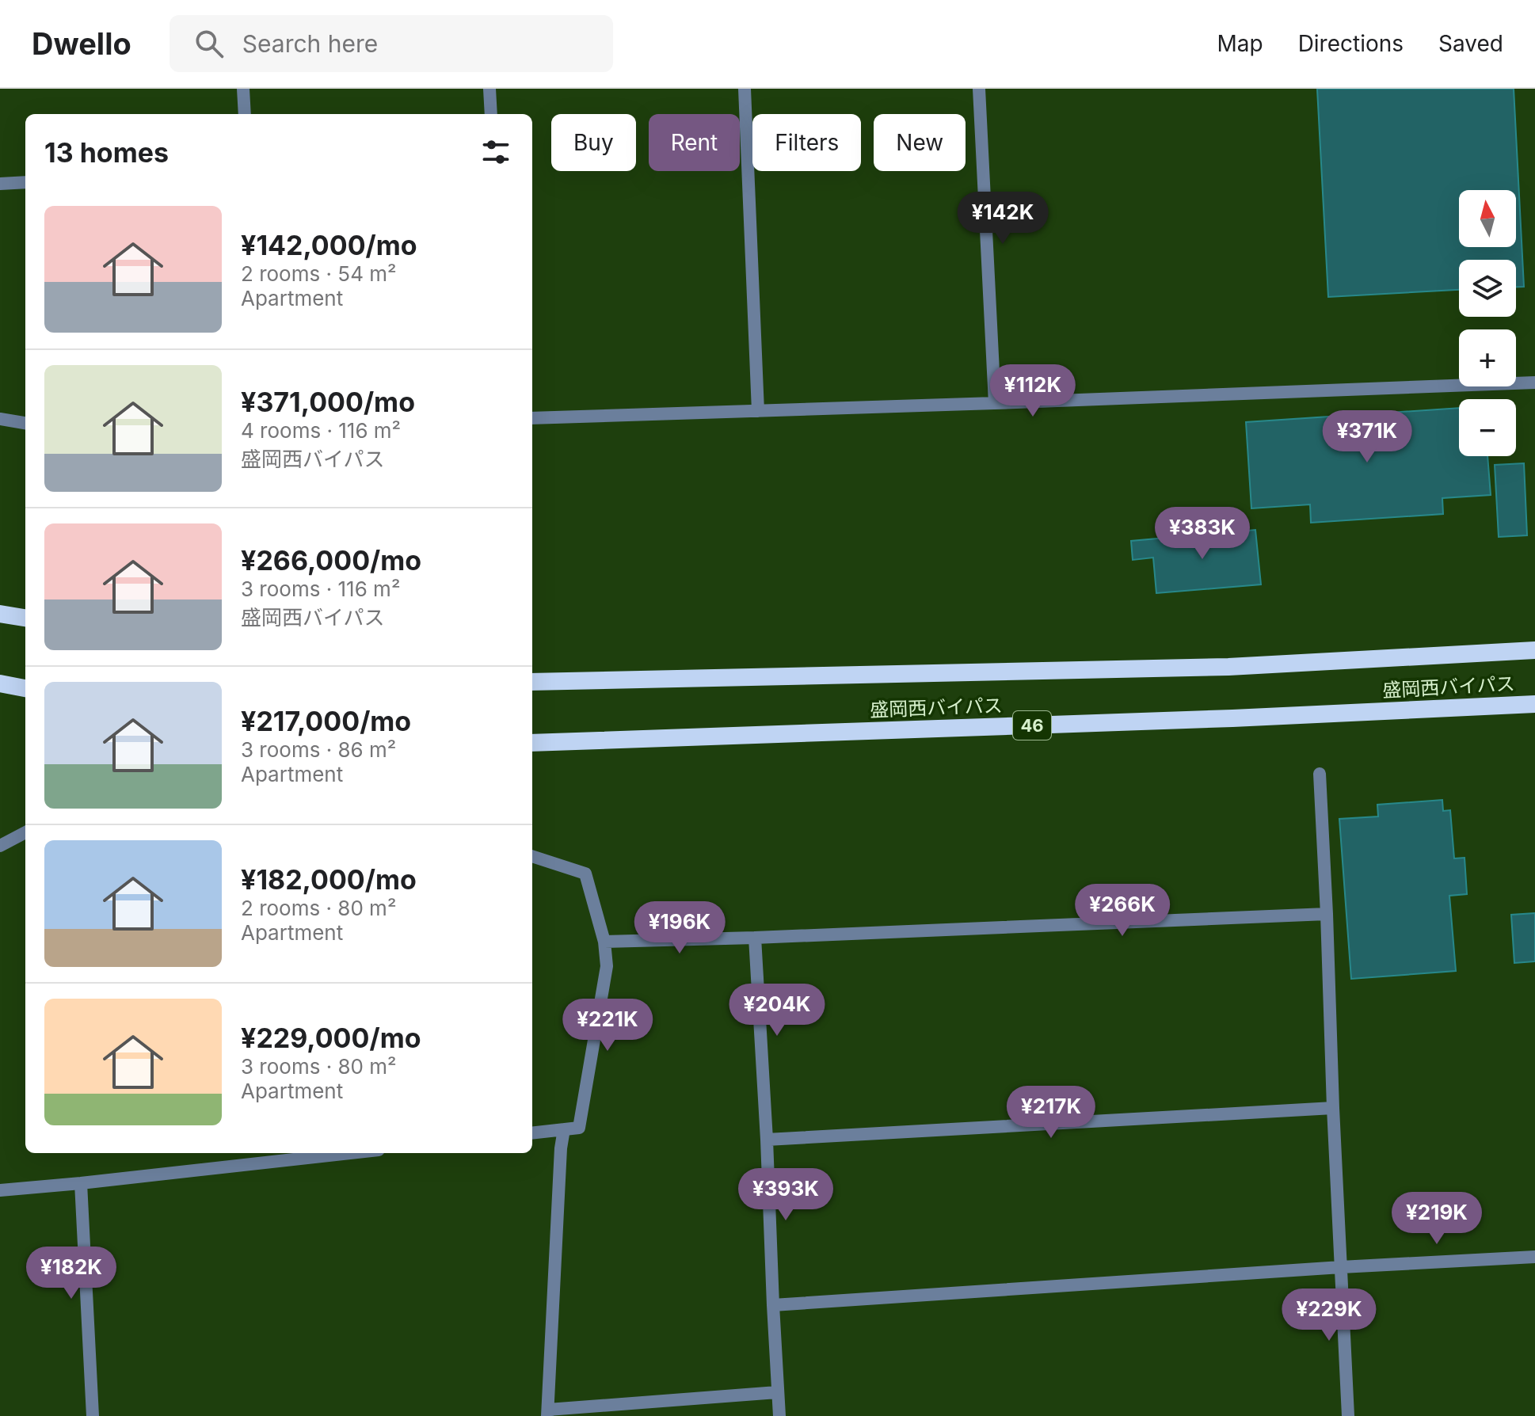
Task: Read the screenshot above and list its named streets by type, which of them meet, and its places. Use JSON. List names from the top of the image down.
{
  "streets": {
    "highway": ["盛岡西バイパス", "46"]
  },
  "north": "top",
  "page": {
    "header": "Dwello",
    "search": "Search here",
    "nav": ["Map", "Directions", "Saved"],
    "chip": [
      "Buy",
      "Rent",
      "Filters",
      "New"
    ],
    "heading": "13 homes",
    "map_buttons": ["+", "−"],
    "list": [
      {
        "name": "¥142,000/mo",
        "note": "2 rooms · 54 m² · Apartment"
      },
      {
        "name": "¥371,000/mo",
        "note": "4 rooms · 116 m² · 盛岡西バイパス"
      },
      {
        "name": "¥266,000/mo",
        "note": "3 rooms · 116 m² · 盛岡西バイパス"
      },
      {
        "name": "¥217,000/mo",
        "note": "3 rooms · 86 m² · Apartment"
      },
      {
        "name": "¥182,000/mo",
        "note": "2 rooms · 80 m² · Apartment"
      },
      {
        "name": "¥229,000/mo",
        "note": "3 rooms · 80 m² · Apartment"
      }
    ],
    "price": [
      "¥142K",
      "¥112K",
      "¥371K",
      "¥383K",
      "¥266K",
      "¥196K",
      "¥204K",
      "¥221K",
      "¥217K",
      "¥393K",
      "¥219K",
      "¥182K",
      "¥229K"
    ]
  }
}
